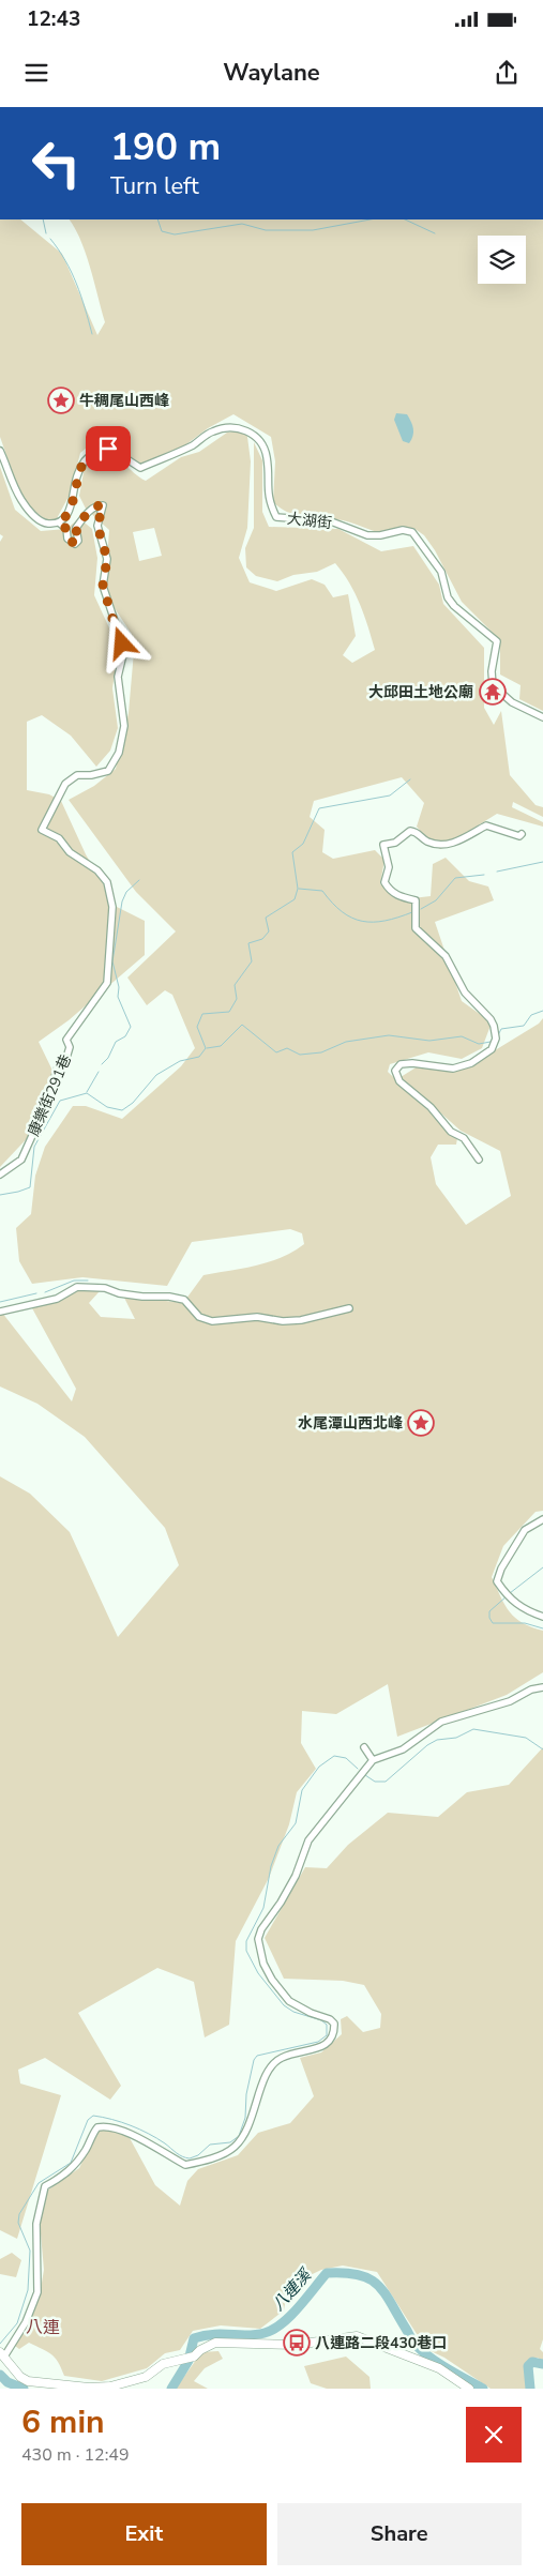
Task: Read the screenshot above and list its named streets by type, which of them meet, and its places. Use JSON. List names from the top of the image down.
{
  "streets": {
    "street": ["大湖街", "康樂街291巷"]
  },
  "crossings": [
    ["大湖街", "康樂街291巷"]
  ],
  "districts": ["八連"],
  "water": ["八連溪"],
  "places": {
    "place": ["牛稠尾山西峰", "水尾潭山西北峰"],
    "temple": ["大邱田土地公廟"],
    "bus stop": ["八連路二段430巷口"]
  },
  "page": {
    "status": "12:43",
    "header": "Waylane",
    "turn": ["190 m", "Turn left"],
    "heading": ["6 min", "430 m · 12:49"],
    "buttons": ["Exit", "Share"]
  }
}
